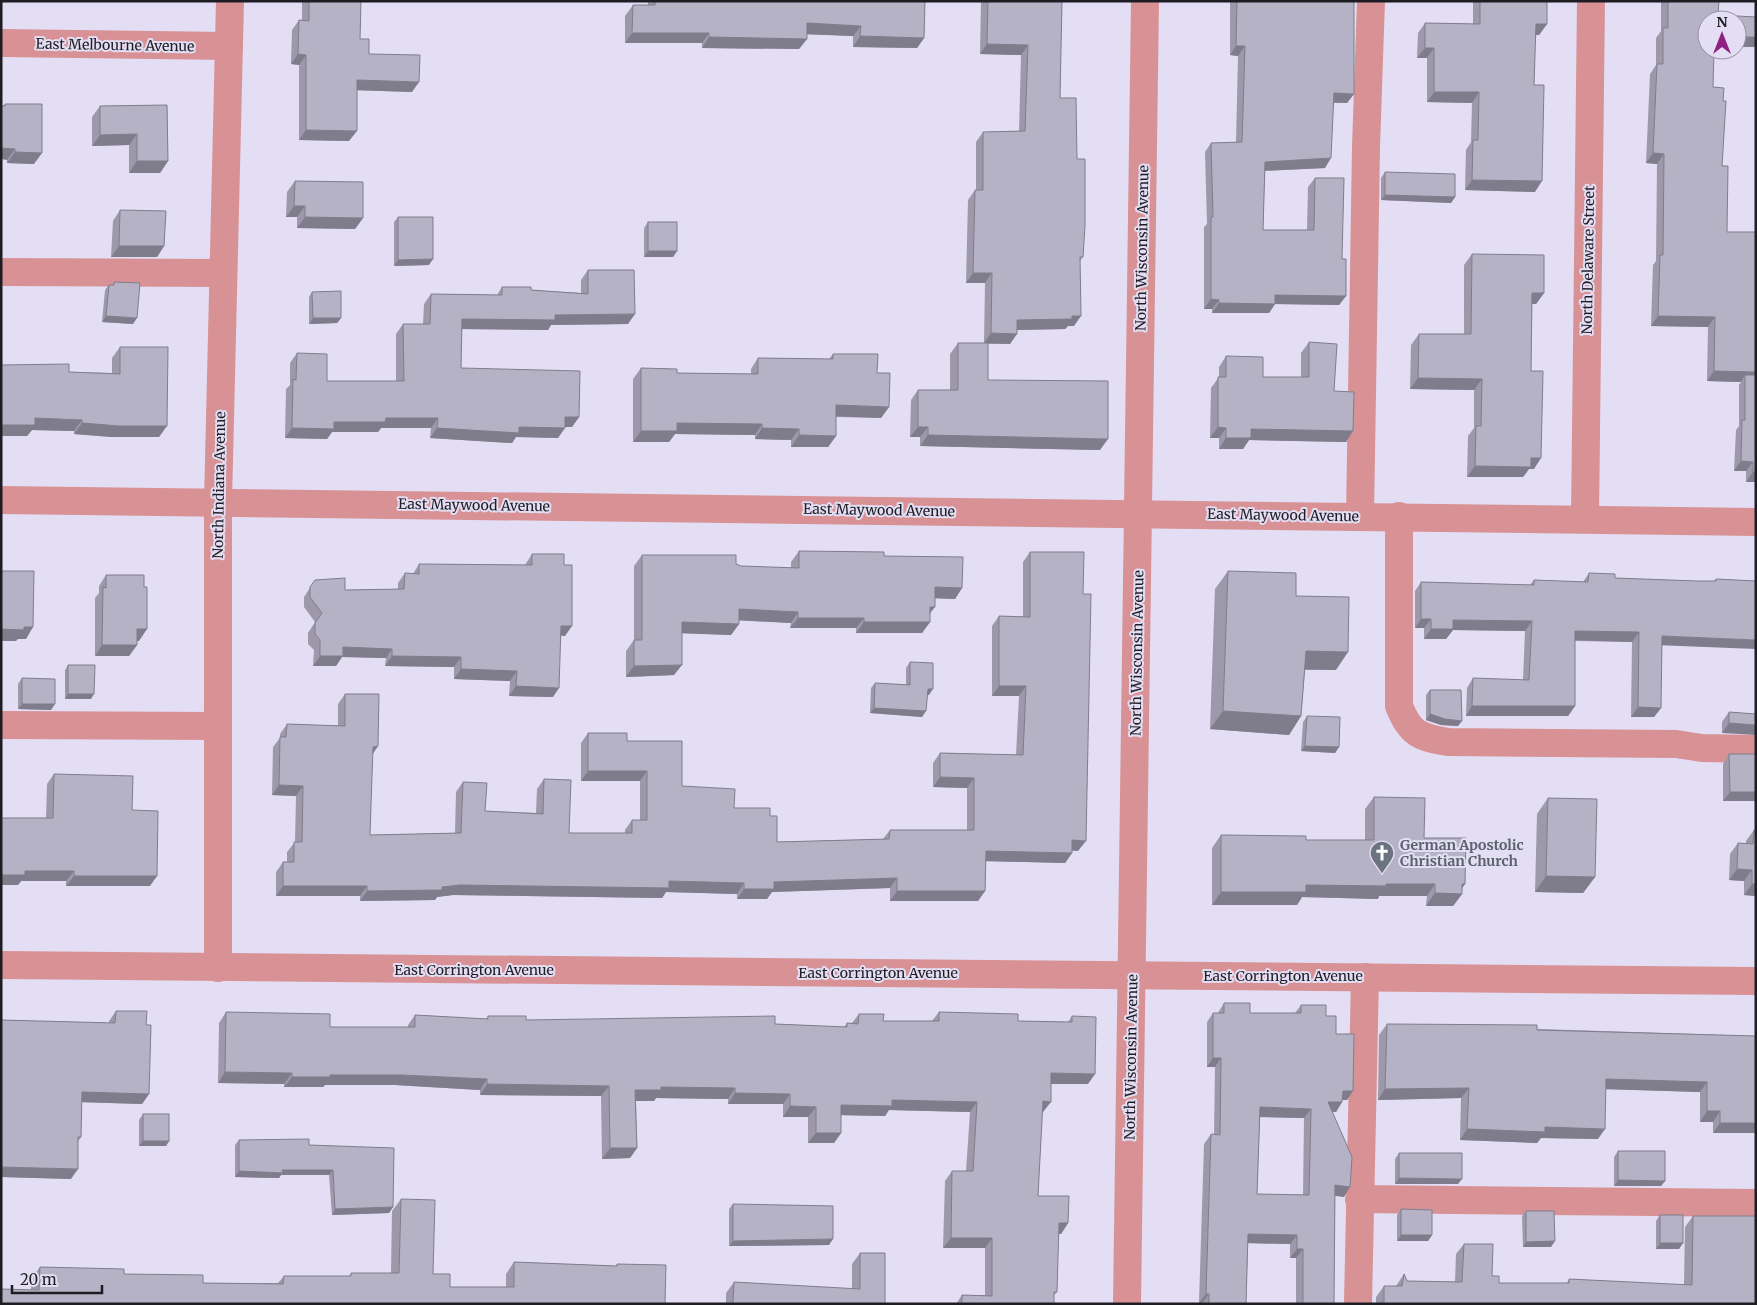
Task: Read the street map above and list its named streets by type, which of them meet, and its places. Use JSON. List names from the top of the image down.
{
  "streets": {
    "street": [
      "East Melbourne Avenue",
      "North Wisconsin Avenue",
      "North Delaware Street",
      "North Indiana Avenue",
      "East Maywood Avenue",
      "East Corrington Avenue"
    ]
  },
  "crossings": [
    ["East Melbourne Avenue", "North Indiana Avenue"],
    ["North Wisconsin Avenue", "East Maywood Avenue"],
    ["North Wisconsin Avenue", "East Corrington Avenue"],
    ["North Delaware Street", "East Maywood Avenue"],
    ["North Indiana Avenue", "East Maywood Avenue"],
    ["North Indiana Avenue", "East Corrington Avenue"]
  ],
  "places": {
    "church": ["German Apostolic Christian Church"]
  },
  "scale_bar": "20 m",
  "north": "top"
}
